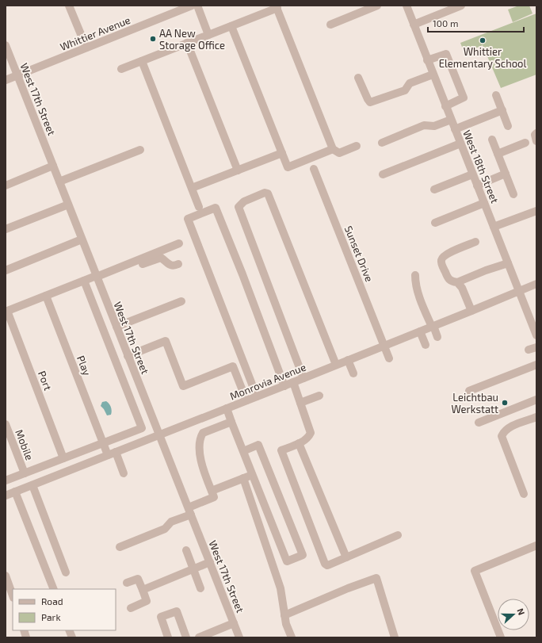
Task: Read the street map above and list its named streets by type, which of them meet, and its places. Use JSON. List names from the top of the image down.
{
  "streets": {
    "street": [
      "Whittier Avenue",
      "West 17th Street",
      "West 18th Street",
      "Sunset Drive",
      "Play",
      "Port",
      "Monrovia Avenue",
      "Mobile"
    ]
  },
  "crossings": [
    ["Whittier Avenue", "West 17th Street"],
    ["West 17th Street", "Monrovia Avenue"],
    ["West 18th Street", "Monrovia Avenue"],
    ["Sunset Drive", "Monrovia Avenue"],
    ["Play", "Monrovia Avenue"]
  ],
  "places": ["AA New Storage Office", "Whittier Elementary School", "Leichtbau Werkstatt"],
  "legend": ["Road", "Park"],
  "scale_bar": "100 m",
  "north": "right"
}
